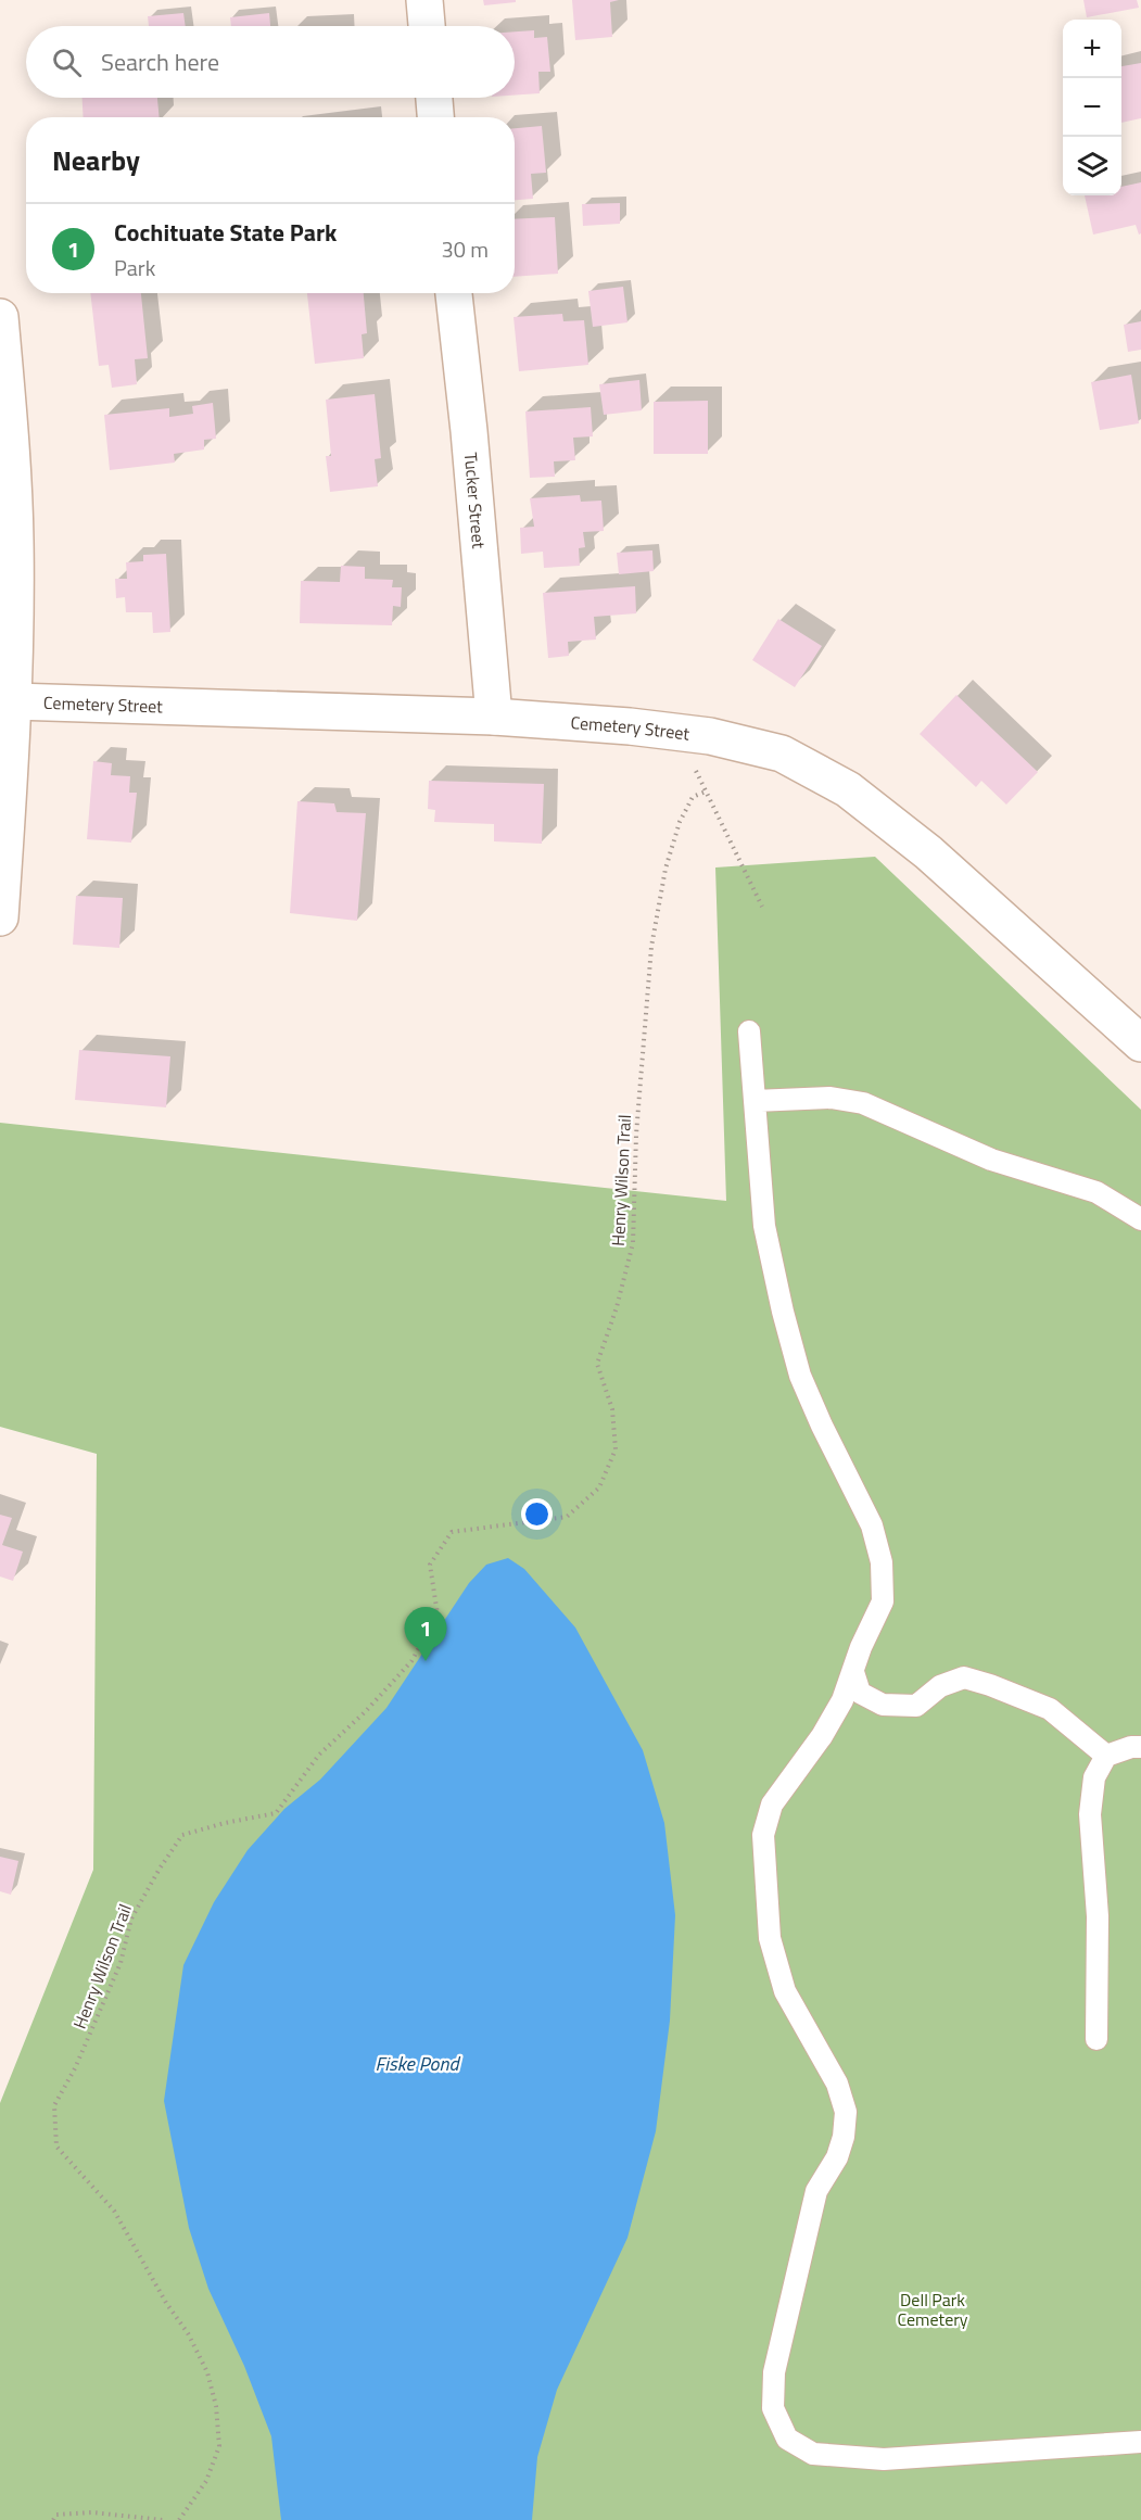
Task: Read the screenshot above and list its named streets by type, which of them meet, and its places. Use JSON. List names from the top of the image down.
{
  "streets": {
    "street": ["Tucker Street", "Cemetery Street"],
    "path": ["Henry Wilson Trail"]
  },
  "crossings": [
    ["Tucker Street", "Cemetery Street"]
  ],
  "water": ["Fiske Pond"],
  "parks": ["Dell Park Cemetery"],
  "page": {
    "map_buttons": ["+", "−"],
    "search": "Search here",
    "heading": "Nearby",
    "list": [
      {
        "mark": "1",
        "name": "Cochituate State Park",
        "note": "Park",
        "value": "30 m"
      }
    ],
    "pins": "1"
  }
}
